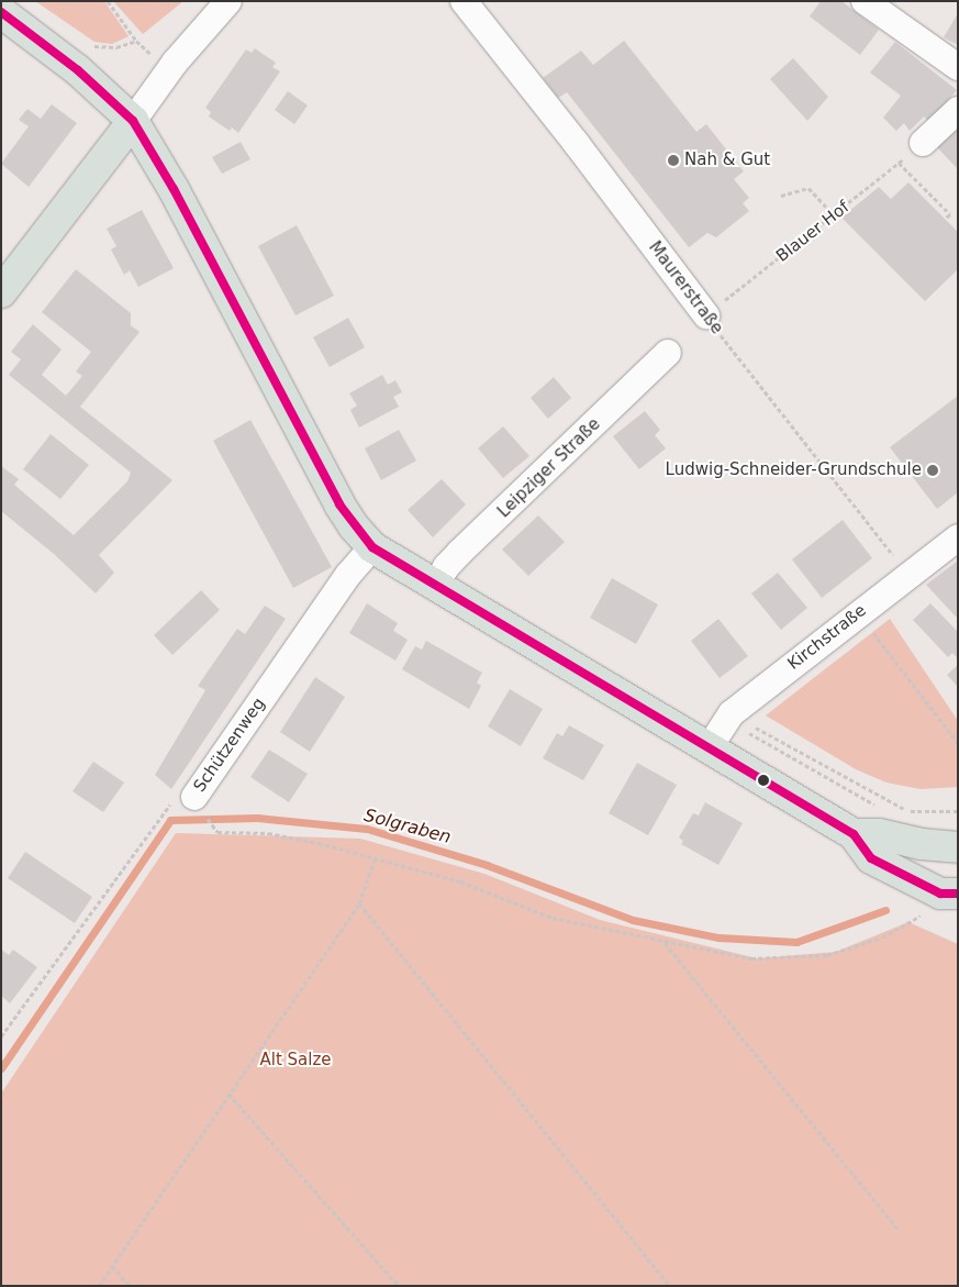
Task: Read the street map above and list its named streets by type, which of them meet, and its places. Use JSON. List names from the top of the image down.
{
  "streets": {
    "street": [
      "Maurerstraße",
      "Leipziger Straße",
      "Kirchstraße",
      "Schützenweg"
    ],
    "path": ["Blauer Hof"]
  },
  "crossings": [
    ["Blauer Hof", "Maurerstraße"],
    ["Maurerstraße", "Kirchstraße"]
  ],
  "water": ["Solgraben"],
  "parks": ["Alt Salze"],
  "places": ["Nah & Gut", "Ludwig-Schneider-Grundschule"]
}
